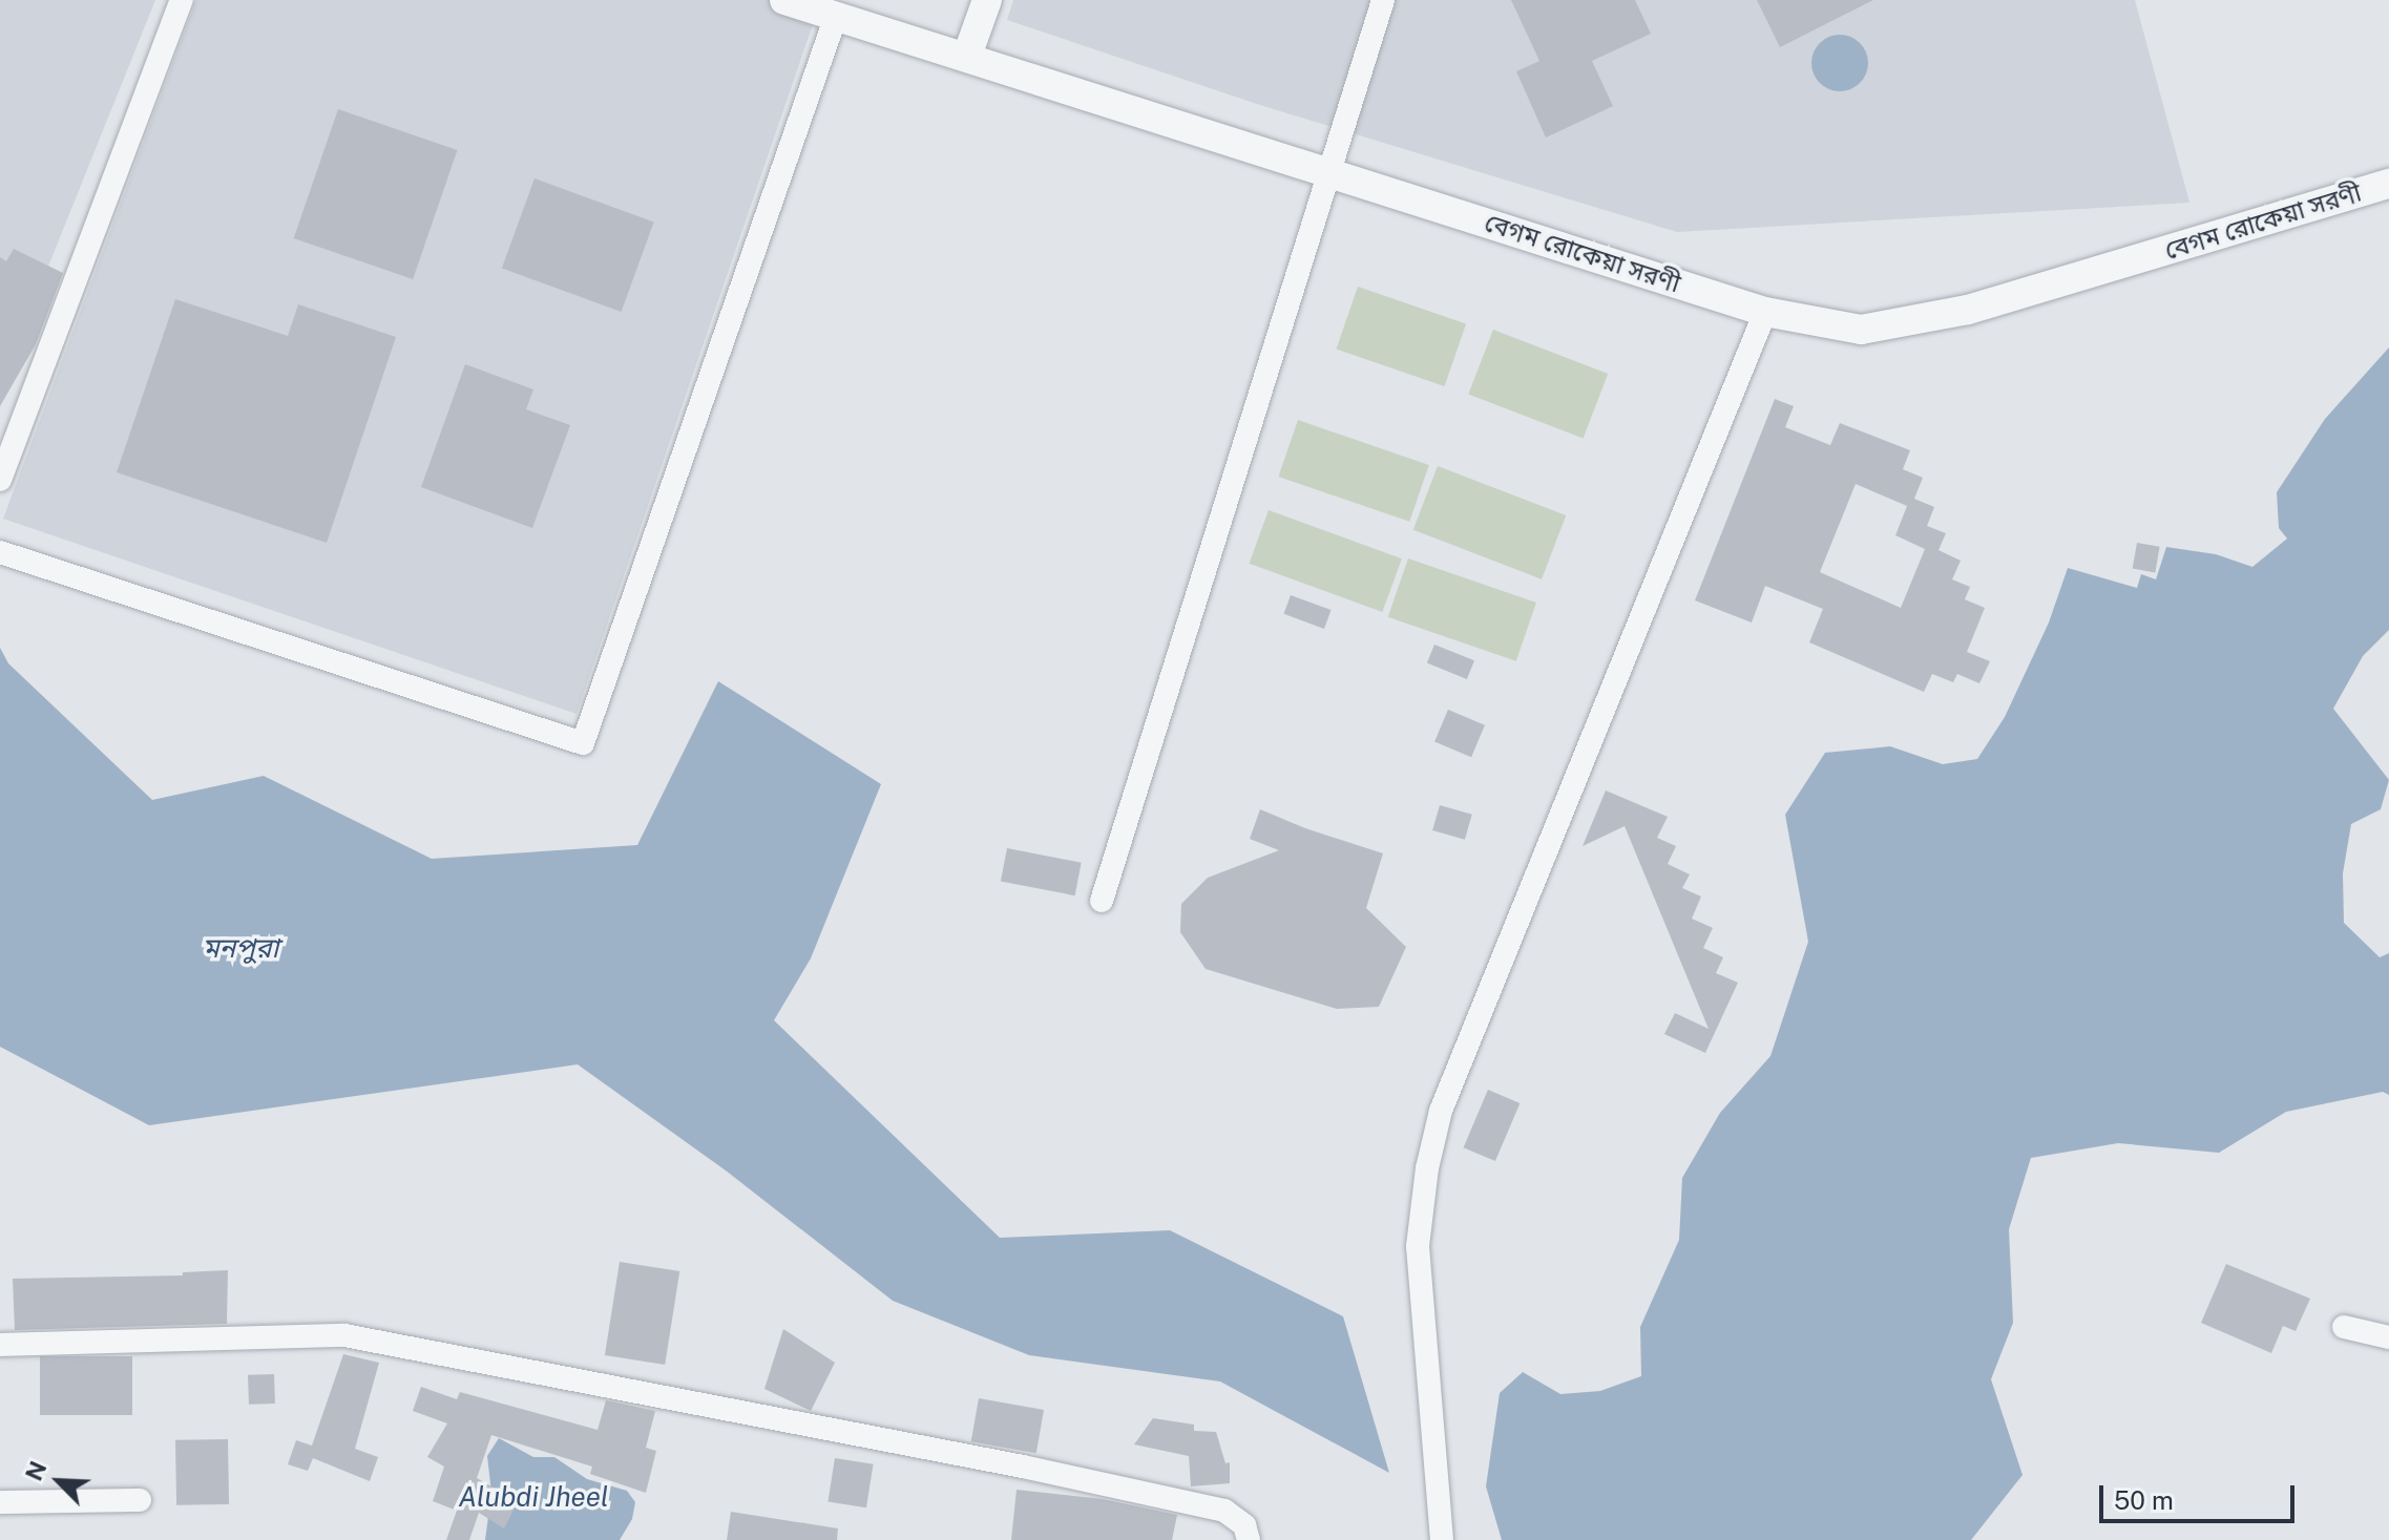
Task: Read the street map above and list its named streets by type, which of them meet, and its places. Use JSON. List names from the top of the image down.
{
  "streets": {
    "street": ["বেগম রোকেয়া সরণী"]
  },
  "water": ["মনপুরা", "Alubdi Jheel"],
  "scale_bar": "50 m",
  "north": "top left"
}
